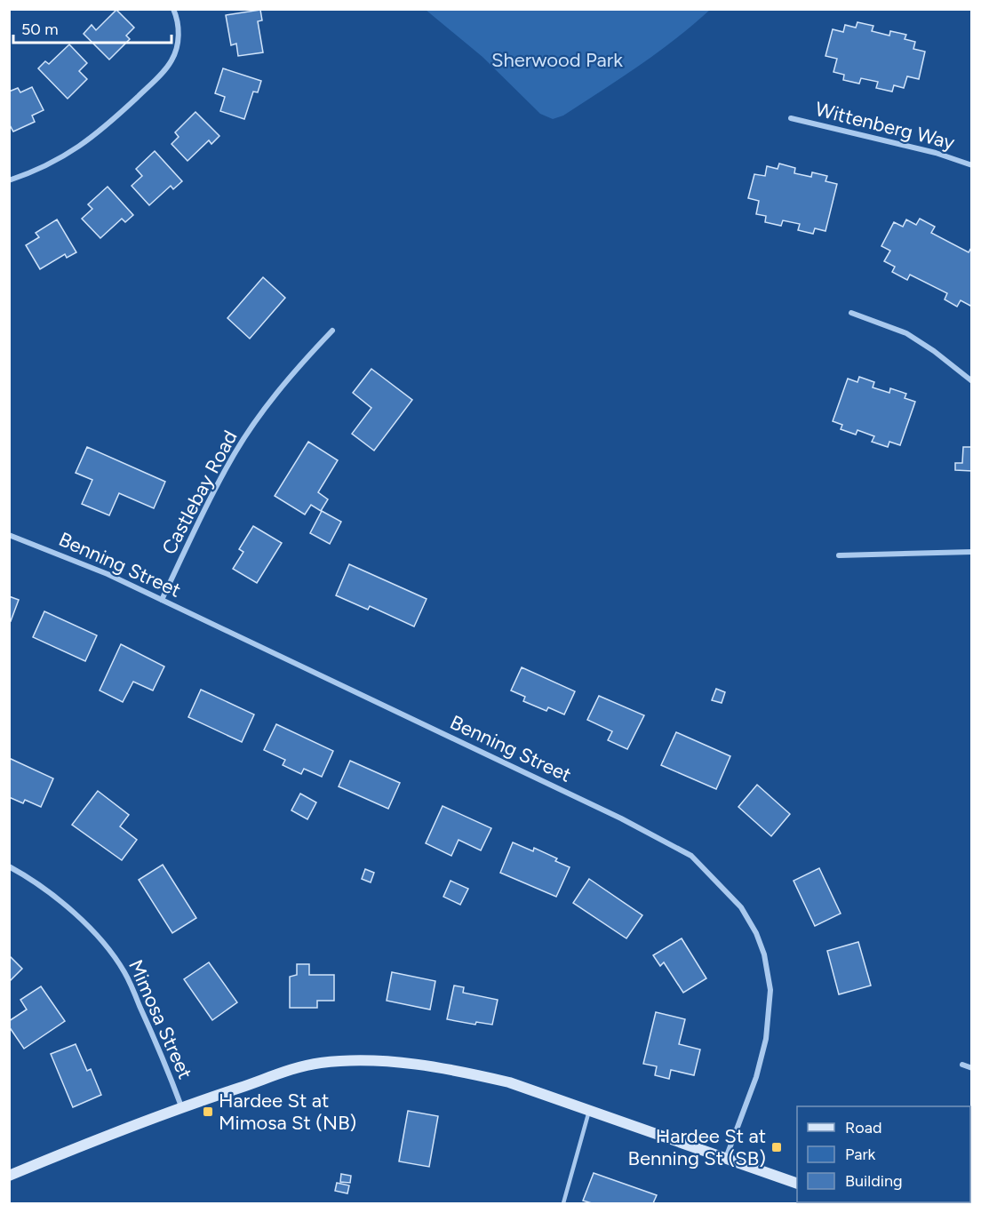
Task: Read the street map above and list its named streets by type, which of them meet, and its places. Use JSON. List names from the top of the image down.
{
  "streets": {
    "street": [
      "Wittenberg Way",
      "Castlebay Road",
      "Benning Street",
      "Mimosa Street"
    ]
  },
  "crossings": [
    ["Castlebay Road", "Benning Street"]
  ],
  "parks": ["Sherwood Park"],
  "places": {
    "transit": ["Hardee St at Mimosa St (NB)", "Hardee St at Benning St (SB)"]
  },
  "legend": ["Road", "Park", "Building"],
  "scale_bar": "50 m"
}
